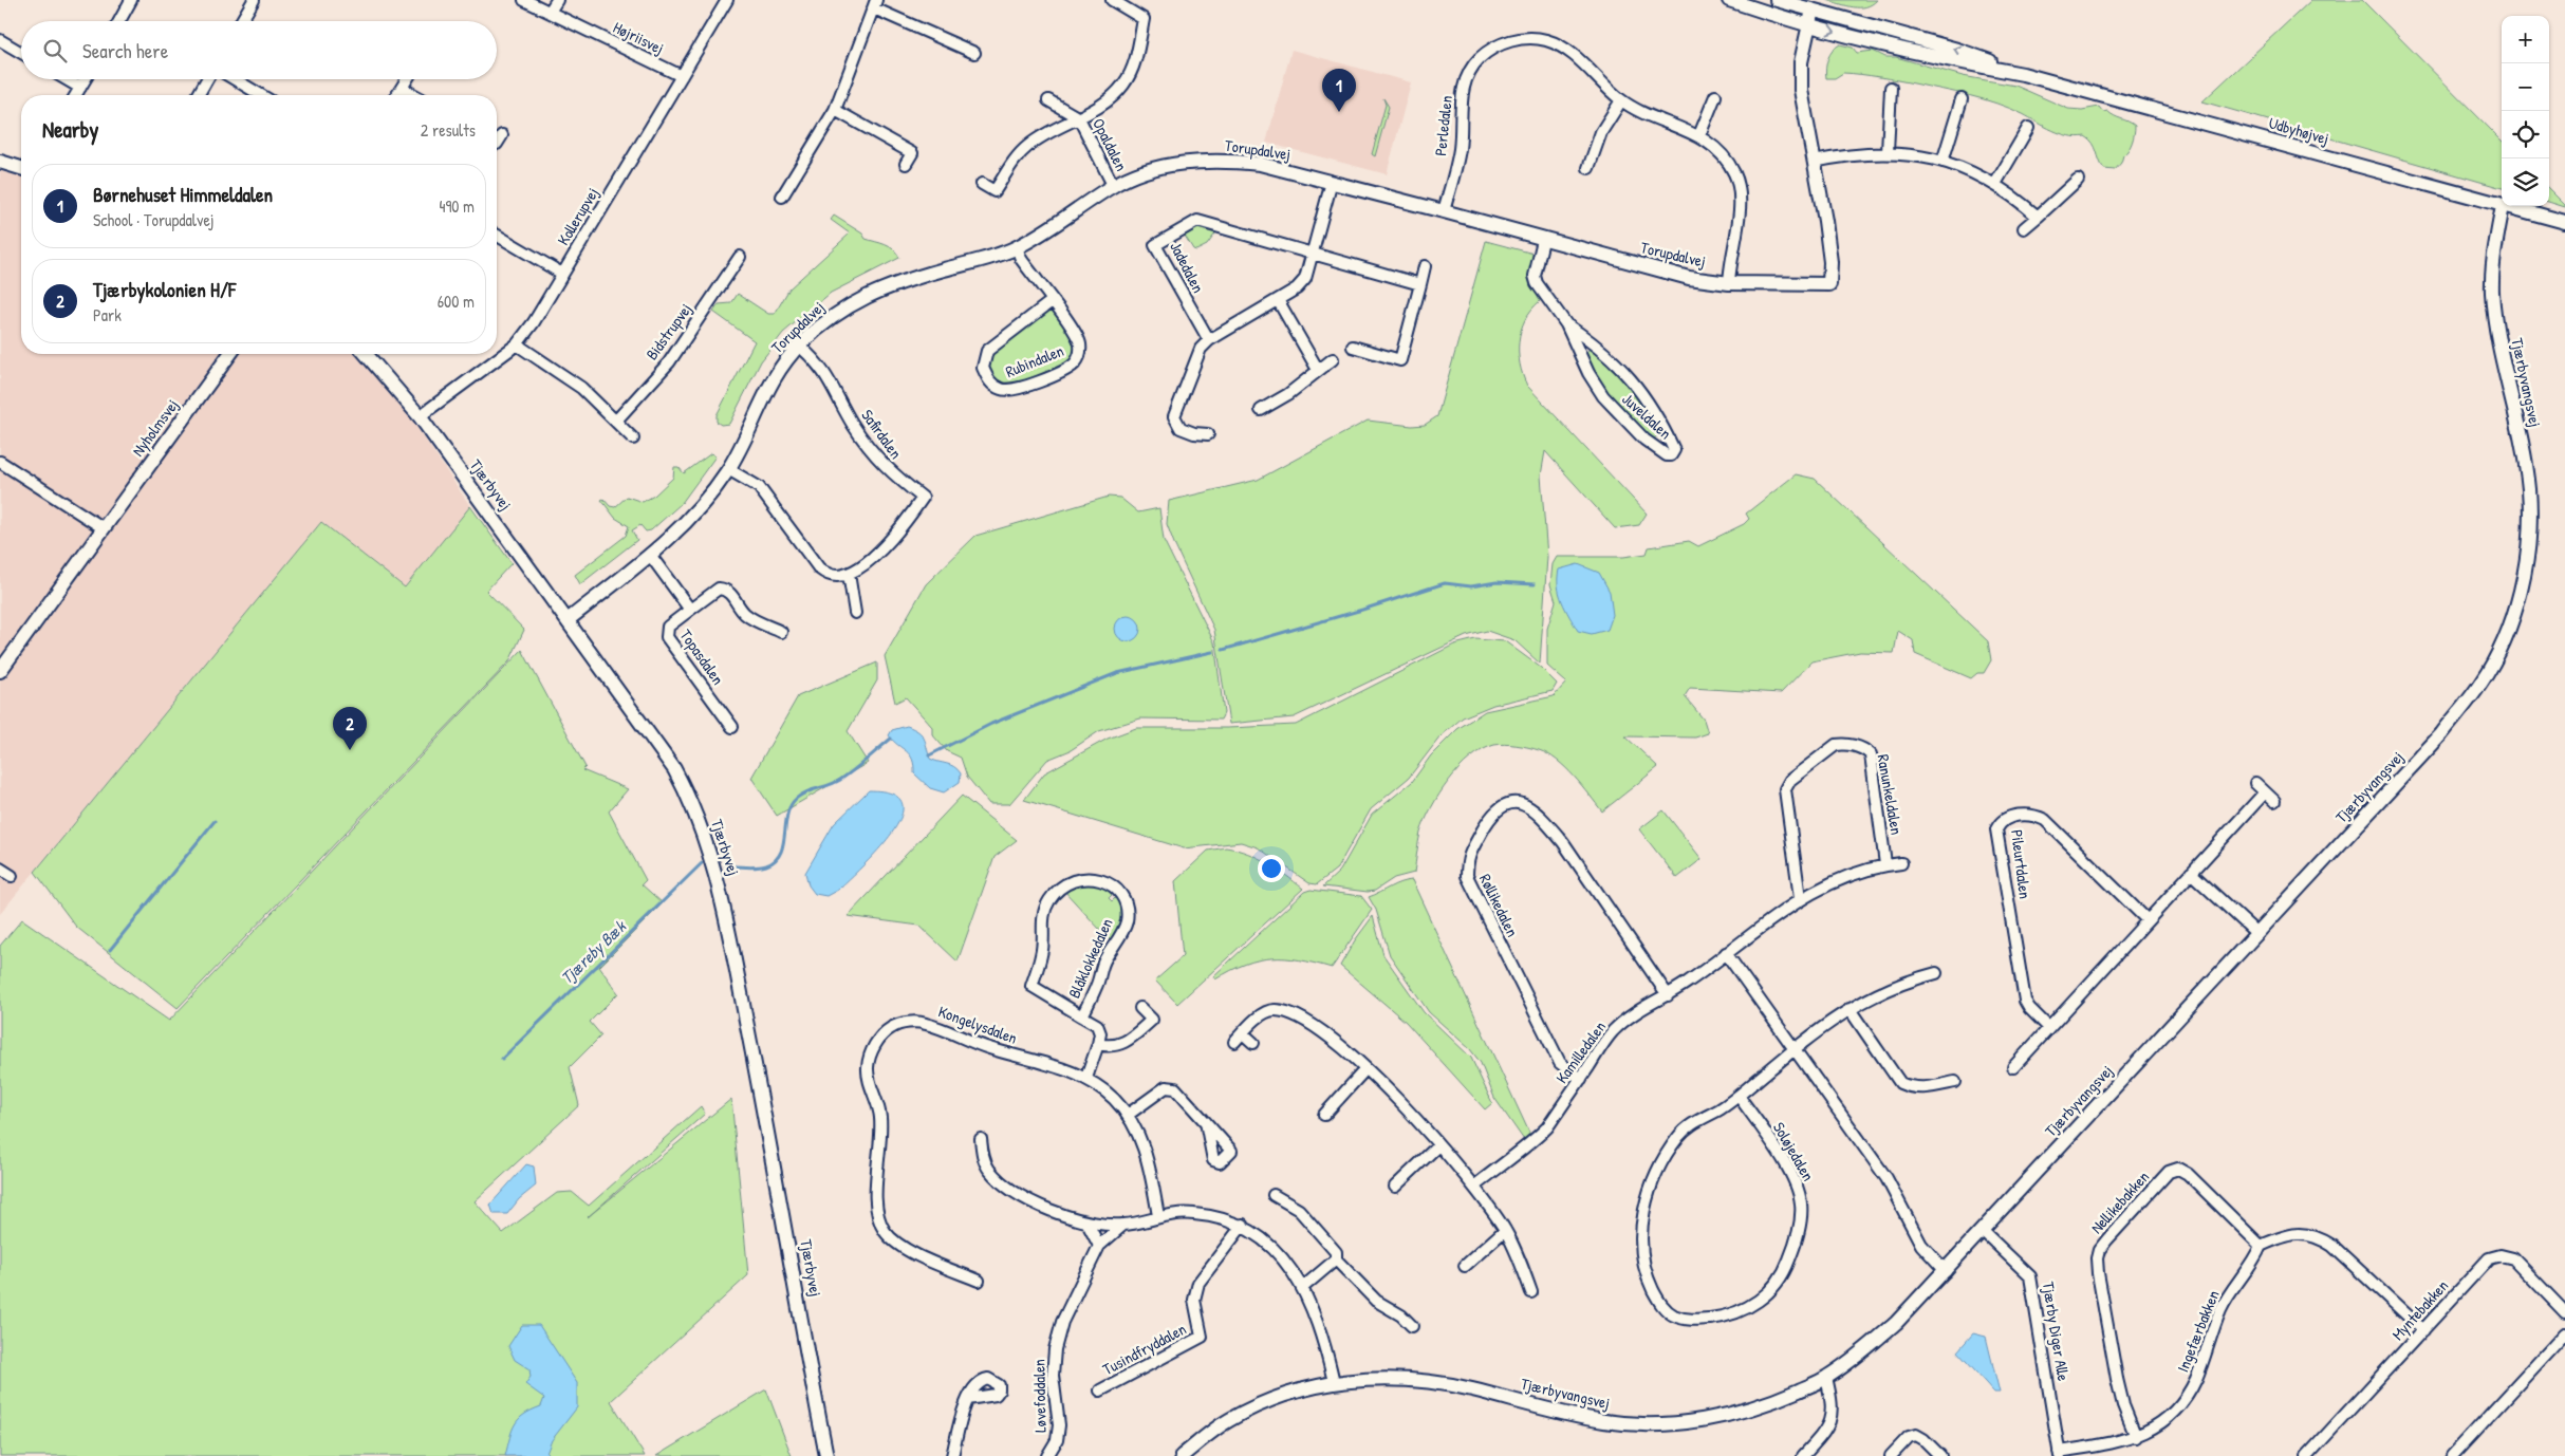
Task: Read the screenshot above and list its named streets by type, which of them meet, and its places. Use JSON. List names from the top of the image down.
{
  "streets": {
    "street": [
      "Højriisvej",
      "Perledalen",
      "Udbyhøjvej",
      "Opaldalen",
      "Torupdalvej",
      "Kollerupvej",
      "Jadedalen",
      "Bidstrupvej",
      "Rubindalen",
      "Tjærbyvangsvej",
      "Juveldalen",
      "Nyholmsvej",
      "Safirdalen",
      "Tjærbyvej",
      "Topasdalen",
      "Ranunkeldalen",
      "Pileurtdalen",
      "Røllikedalen",
      "Blåklokkedalen",
      "Kongelysdalen",
      "Kamilledalen",
      "Soløjedalen",
      "Nellikebakken",
      "Myntebakken",
      "Tjærby Diger Alle",
      "Ingefærbakken",
      "Tusindfryddalen",
      "Løvefoddalen"
    ]
  },
  "crossings": [
    ["Højriisvej", "Kollerupvej"],
    ["Perledalen", "Torupdalvej"],
    ["Udbyhøjvej", "Torupdalvej"],
    ["Udbyhøjvej", "Tjærbyvangsvej"],
    ["Opaldalen", "Torupdalvej"],
    ["Torupdalvej", "Rubindalen"],
    ["Torupdalvej", "Juveldalen"],
    ["Torupdalvej", "Safirdalen"],
    ["Torupdalvej", "Tjærbyvej"],
    ["Torupdalvej", "Topasdalen"],
    ["Kollerupvej", "Tjærbyvej"],
    ["Tjærbyvangsvej", "Tjærby Diger Alle"],
    ["Røllikedalen", "Kamilledalen"],
    ["Nellikebakken", "Ingefærbakken"],
    ["Tjærby Diger Alle", "Ingefærbakken"]
  ],
  "water": ["Tjæreby Bæk"],
  "page": {
    "map_buttons": ["+", "−"],
    "search": "Search here",
    "pins": ["1", "2"],
    "heading": ["Nearby", "2 results"],
    "list": [
      {
        "mark": "1",
        "name": "Børnehuset Himmeldalen",
        "note": "School · Torupdalvej",
        "value": "490 m"
      },
      {
        "mark": "2",
        "name": "Tjærbykolonien H/F",
        "note": "Park",
        "value": "600 m"
      }
    ]
  }
}
